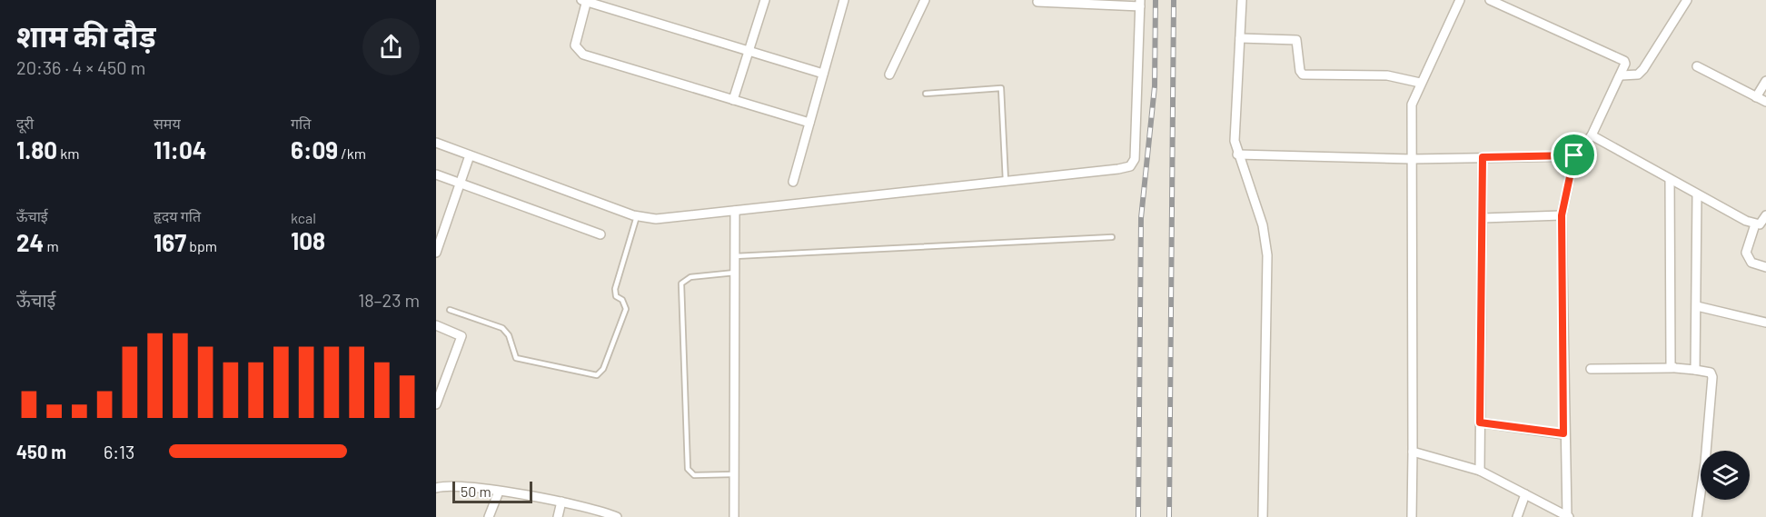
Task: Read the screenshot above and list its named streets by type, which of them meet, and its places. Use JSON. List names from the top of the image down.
{
  "scale_bar": "50 m",
  "page": {
    "heading": ["शाम की दौड़", "20:36 · 4 × 450 m"],
    "stats": [
      ["दूरी", "1.80 km"],
      ["समय", "11:04"],
      ["गति", "6:09 /km"],
      ["ऊँचाई", "24 m"],
      ["हृदय गति", "167 bpm"],
      ["kcal", "108"]
    ],
    "chart": ["ऊँचाई", "18–23 m"],
    "list": [
      {
        "name": "450 m",
        "note": "6:13"
      }
    ],
    "scale": "50 m"
  }
}
